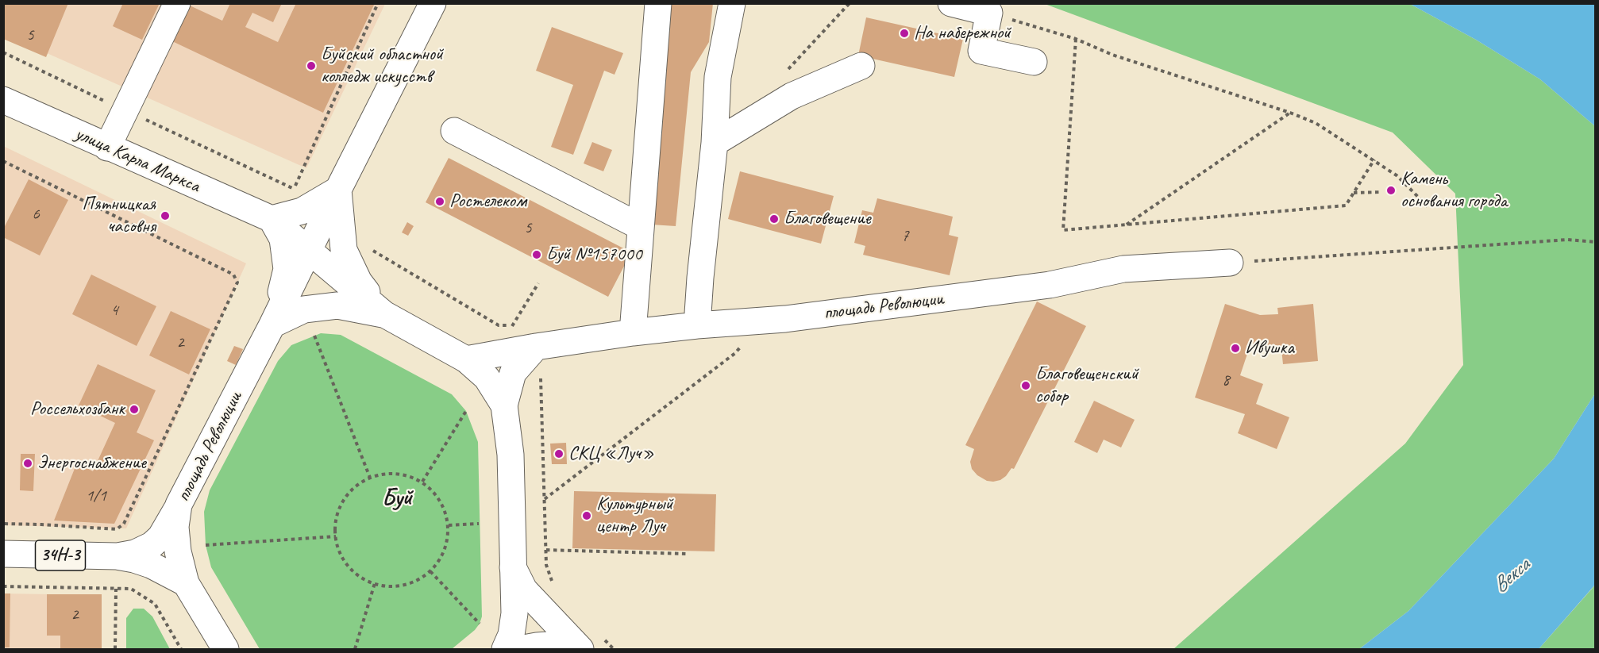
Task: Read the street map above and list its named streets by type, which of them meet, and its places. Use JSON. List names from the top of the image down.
{
  "streets": {
    "main road": ["улица Карла Маркса", "площадь Революции", "34Н-3"]
  },
  "districts": ["Буй"],
  "water": ["Векса"],
  "places": [
    "На набережной",
    "Буйский областной колледж искусств",
    "Камень основания города",
    "Ростелеком",
    "Пятницкая часовня",
    "Благовещение",
    "Буй №157000",
    "Ивушка",
    "Благовещенский собор",
    "Россельхозбанк",
    "СКЦ «Луч»",
    "Энергоснабжение",
    "Культурный центр Луч"
  ],
  "house_numbers": [
    "5",
    "6",
    "5",
    "7",
    "4",
    "2",
    "8",
    "1/1",
    "2"
  ]
}
